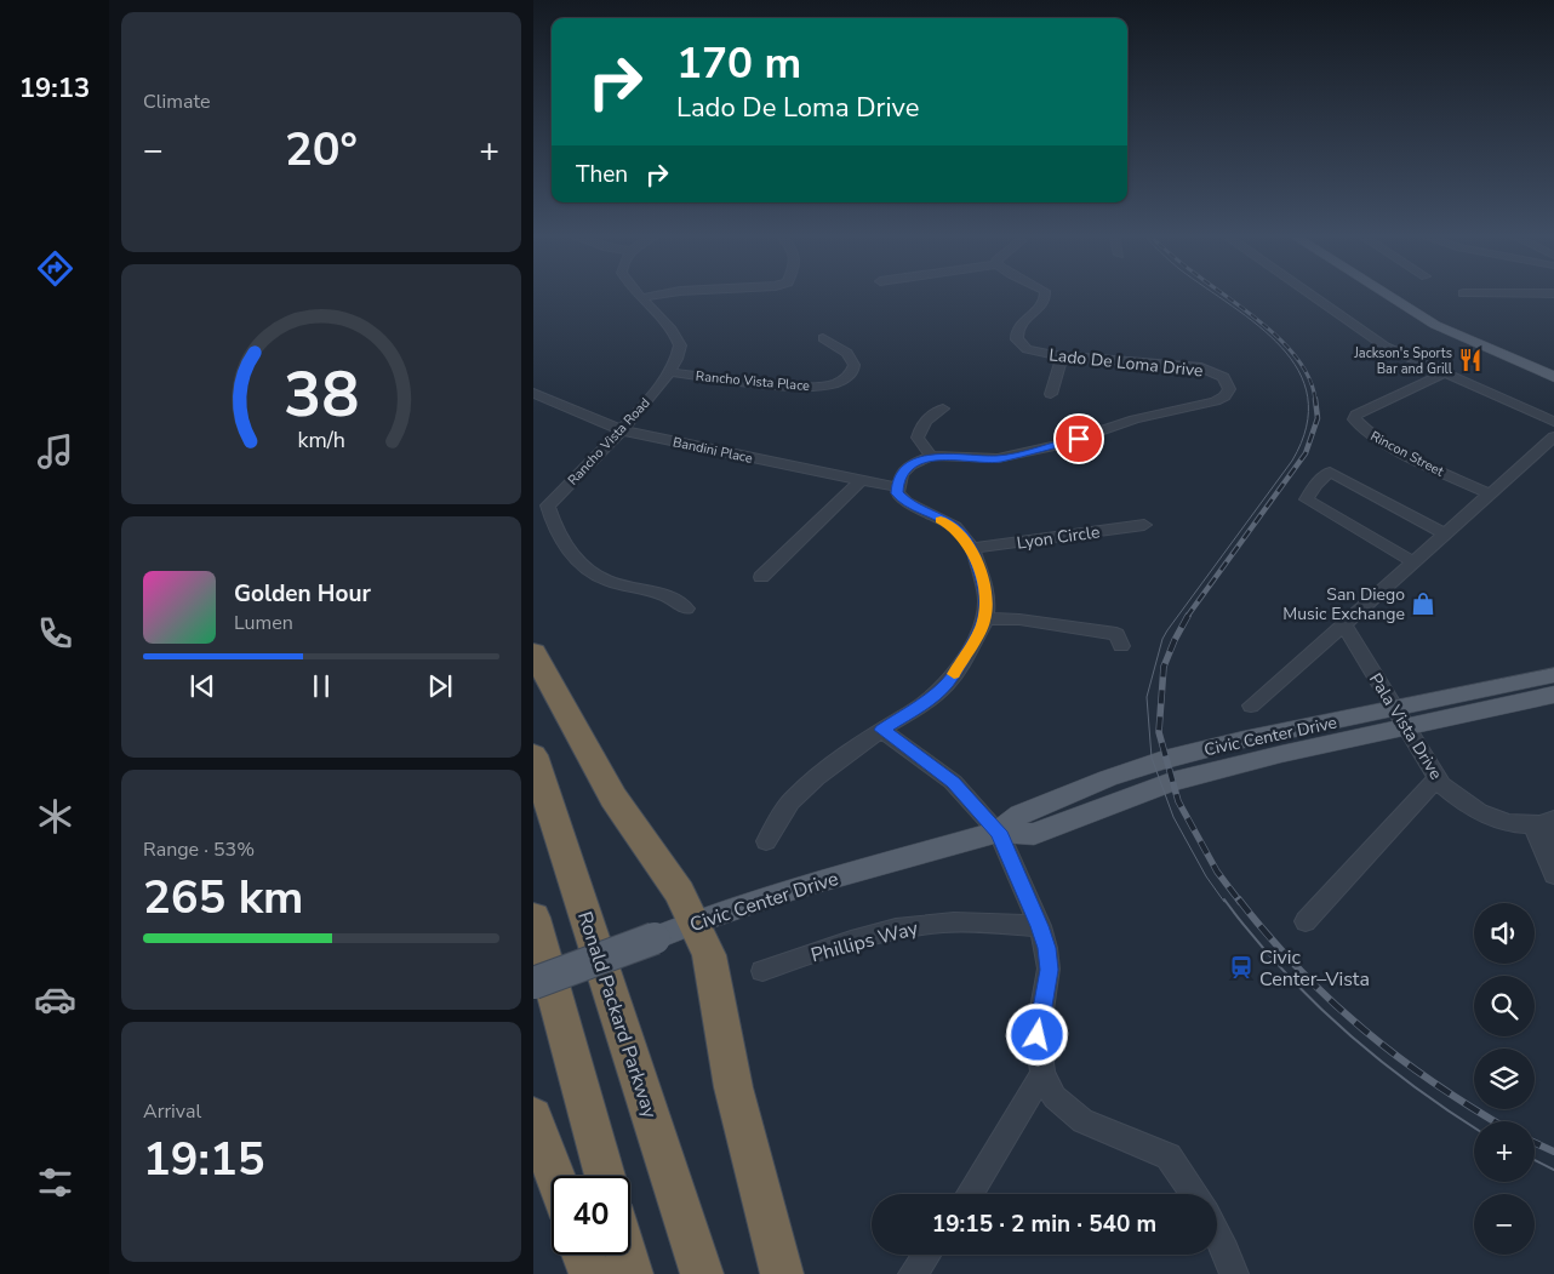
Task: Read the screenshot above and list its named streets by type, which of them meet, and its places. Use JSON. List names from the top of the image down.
{
  "streets": {
    "highway": ["Ronald Packard Parkway"],
    "main road": ["Civic Center Drive"],
    "street": [
      "Lado De Loma Drive",
      "Rancho Vista Place",
      "Rancho Vista Road",
      "Bandini Place",
      "Rincon Street",
      "Lyon Circle",
      "Pala Vista Drive",
      "Phillips Way"
    ]
  },
  "crossings": [
    ["Rancho Vista Place", "Rancho Vista Road"],
    ["Rancho Vista Road", "Bandini Place"],
    ["Pala Vista Drive", "Civic Center Drive"]
  ],
  "places": {
    "restaurant": ["Jackson's Sports Bar and Grill"],
    "shop": ["San Diego Music Exchange"],
    "station": ["Civic Center–Vista"]
  },
  "page": {
    "tabs": "19:13",
    "tile": [
      "Climate",
      ["Range · 53%", "265 km"],
      ["Arrival", "19:15"]
    ],
    "turn": ["170 m", "Lado De Loma Drive"],
    "heat": ["−", "20°", "+"],
    "then": "Then",
    "song": ["Golden Hour", "Lumen"],
    "map_buttons": ["+", "−"],
    "limit": "40",
    "trip": "19:15 · 2 min · 540 m",
    "gauge": ["38", "km/h"]
  }
}
